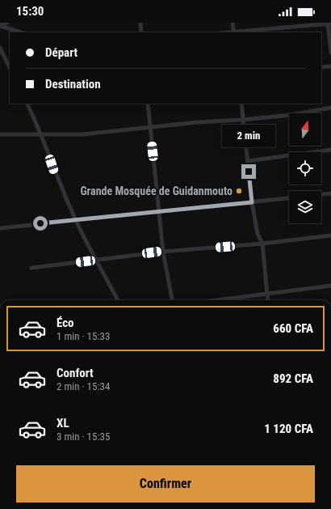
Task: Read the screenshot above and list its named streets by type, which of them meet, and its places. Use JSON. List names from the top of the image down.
{
  "places": ["Grande Mosquée de Guidanmouto"],
  "north": "top",
  "page": {
    "status": "15:30",
    "banner": ["Départ", "Destination"],
    "bubble": "2 min",
    "list": [
      {
        "name": "Éco",
        "note": "1 min · 15:33",
        "value": "660 CFA"
      },
      {
        "name": "Confort",
        "note": "2 min · 15:34",
        "value": "892 CFA"
      },
      {
        "name": "XL",
        "note": "3 min · 15:35",
        "value": "1 120 CFA"
      }
    ],
    "buttons": "Confirmer"
  }
}
